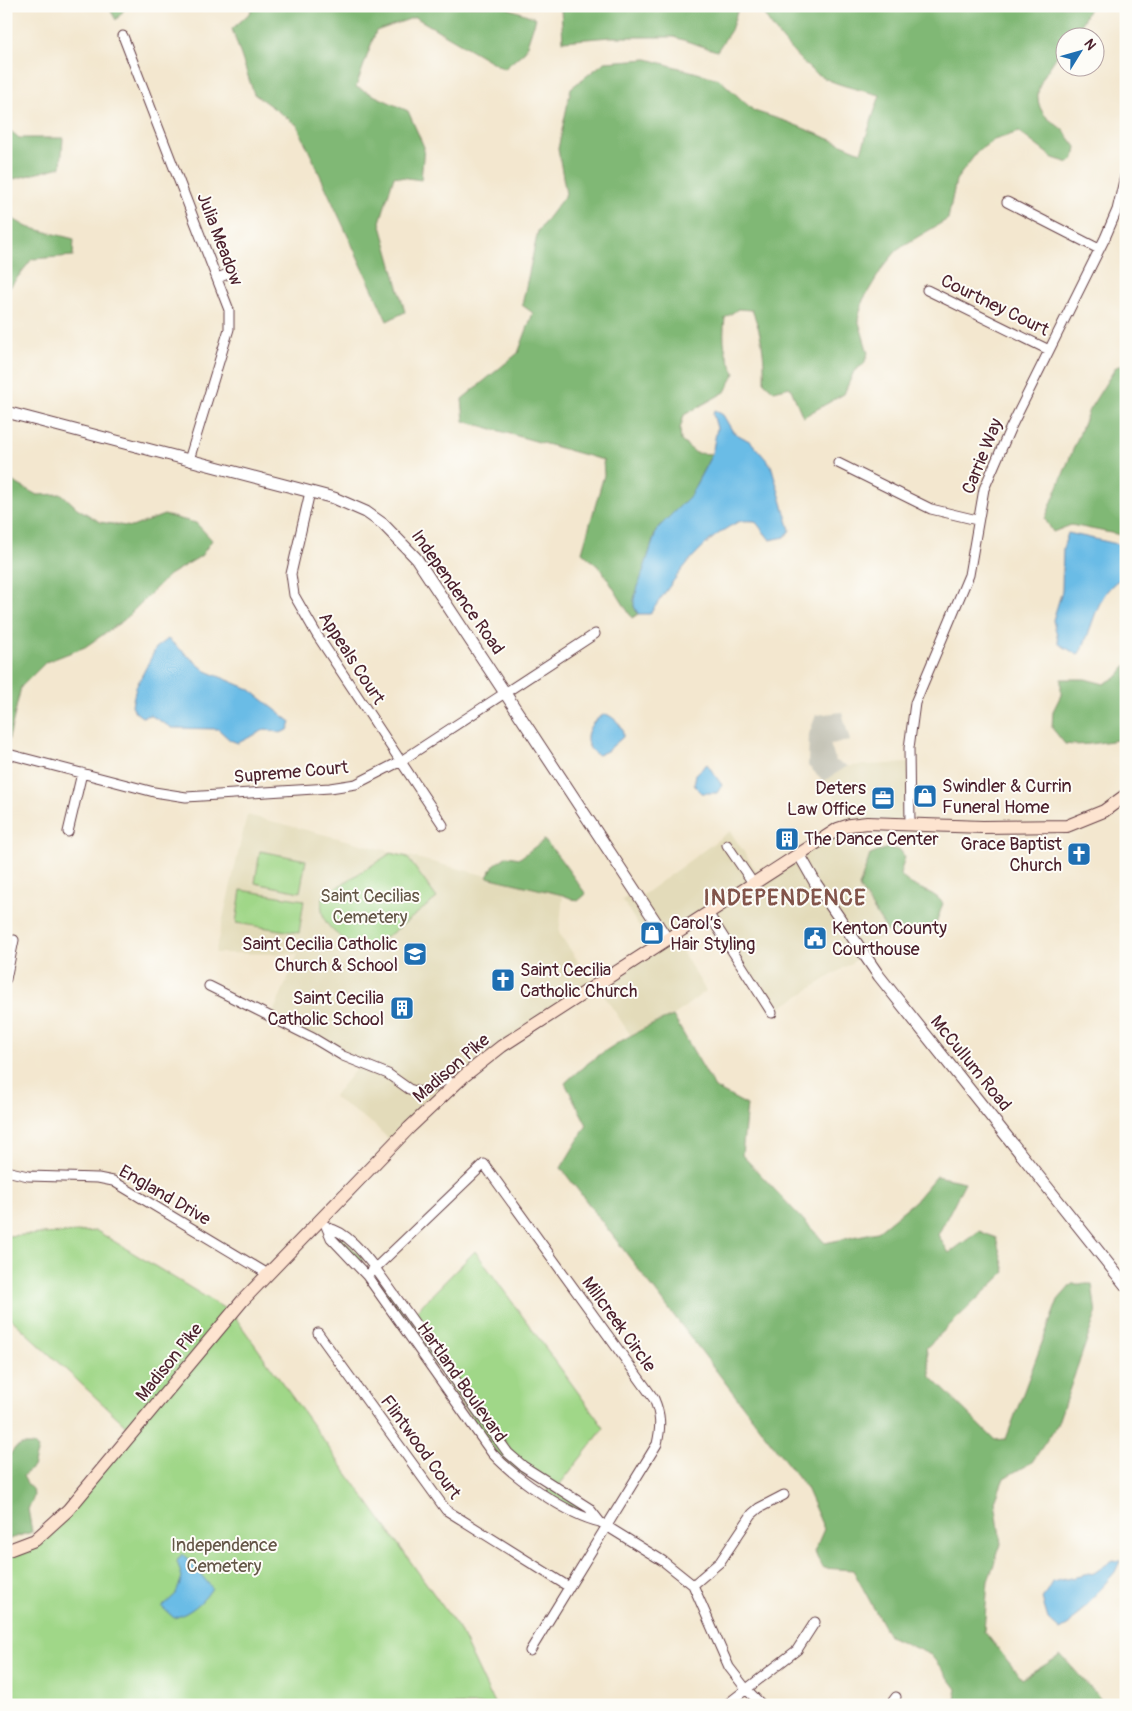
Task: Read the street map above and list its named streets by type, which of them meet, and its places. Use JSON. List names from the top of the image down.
{
  "streets": {
    "main road": ["Madison Pike"],
    "street": [
      "Julia Meadow",
      "Courtney Court",
      "Carrie Way",
      "Independence Road",
      "Appeals Court",
      "Supreme Court",
      "McCullum Road",
      "England Drive",
      "Millcreek Circle",
      "Hartland Boulevard",
      "Flintwood Court"
    ]
  },
  "crossings": [
    ["Julia Meadow", "Independence Road"],
    ["Courtney Court", "Carrie Way"],
    ["Carrie Way", "Madison Pike"],
    ["Independence Road", "Appeals Court"],
    ["Independence Road", "Supreme Court"],
    ["Independence Road", "Madison Pike"],
    ["Appeals Court", "Supreme Court"],
    ["McCullum Road", "Madison Pike"],
    ["Madison Pike", "England Drive"],
    ["Madison Pike", "Hartland Boulevard"],
    ["Millcreek Circle", "Hartland Boulevard"],
    ["Millcreek Circle", "Flintwood Court"]
  ],
  "districts": ["INDEPENDENCE"],
  "parks": ["Saint Cecilias Cemetery", "Independence Cemetery"],
  "places": {
    "shop": ["Swindler & Currin Funeral Home", "Carol’s Hair Styling"],
    "office": ["Deters Law Office"],
    "building": ["The Dance Center", "Saint Cecilia Catholic School"],
    "church": ["Grace Baptist Church", "Saint Cecilia Catholic Church"],
    "public building": ["Kenton County Courthouse"],
    "school or university": ["Saint Cecilia Catholic Church & School"]
  },
  "north": "top right"
}
